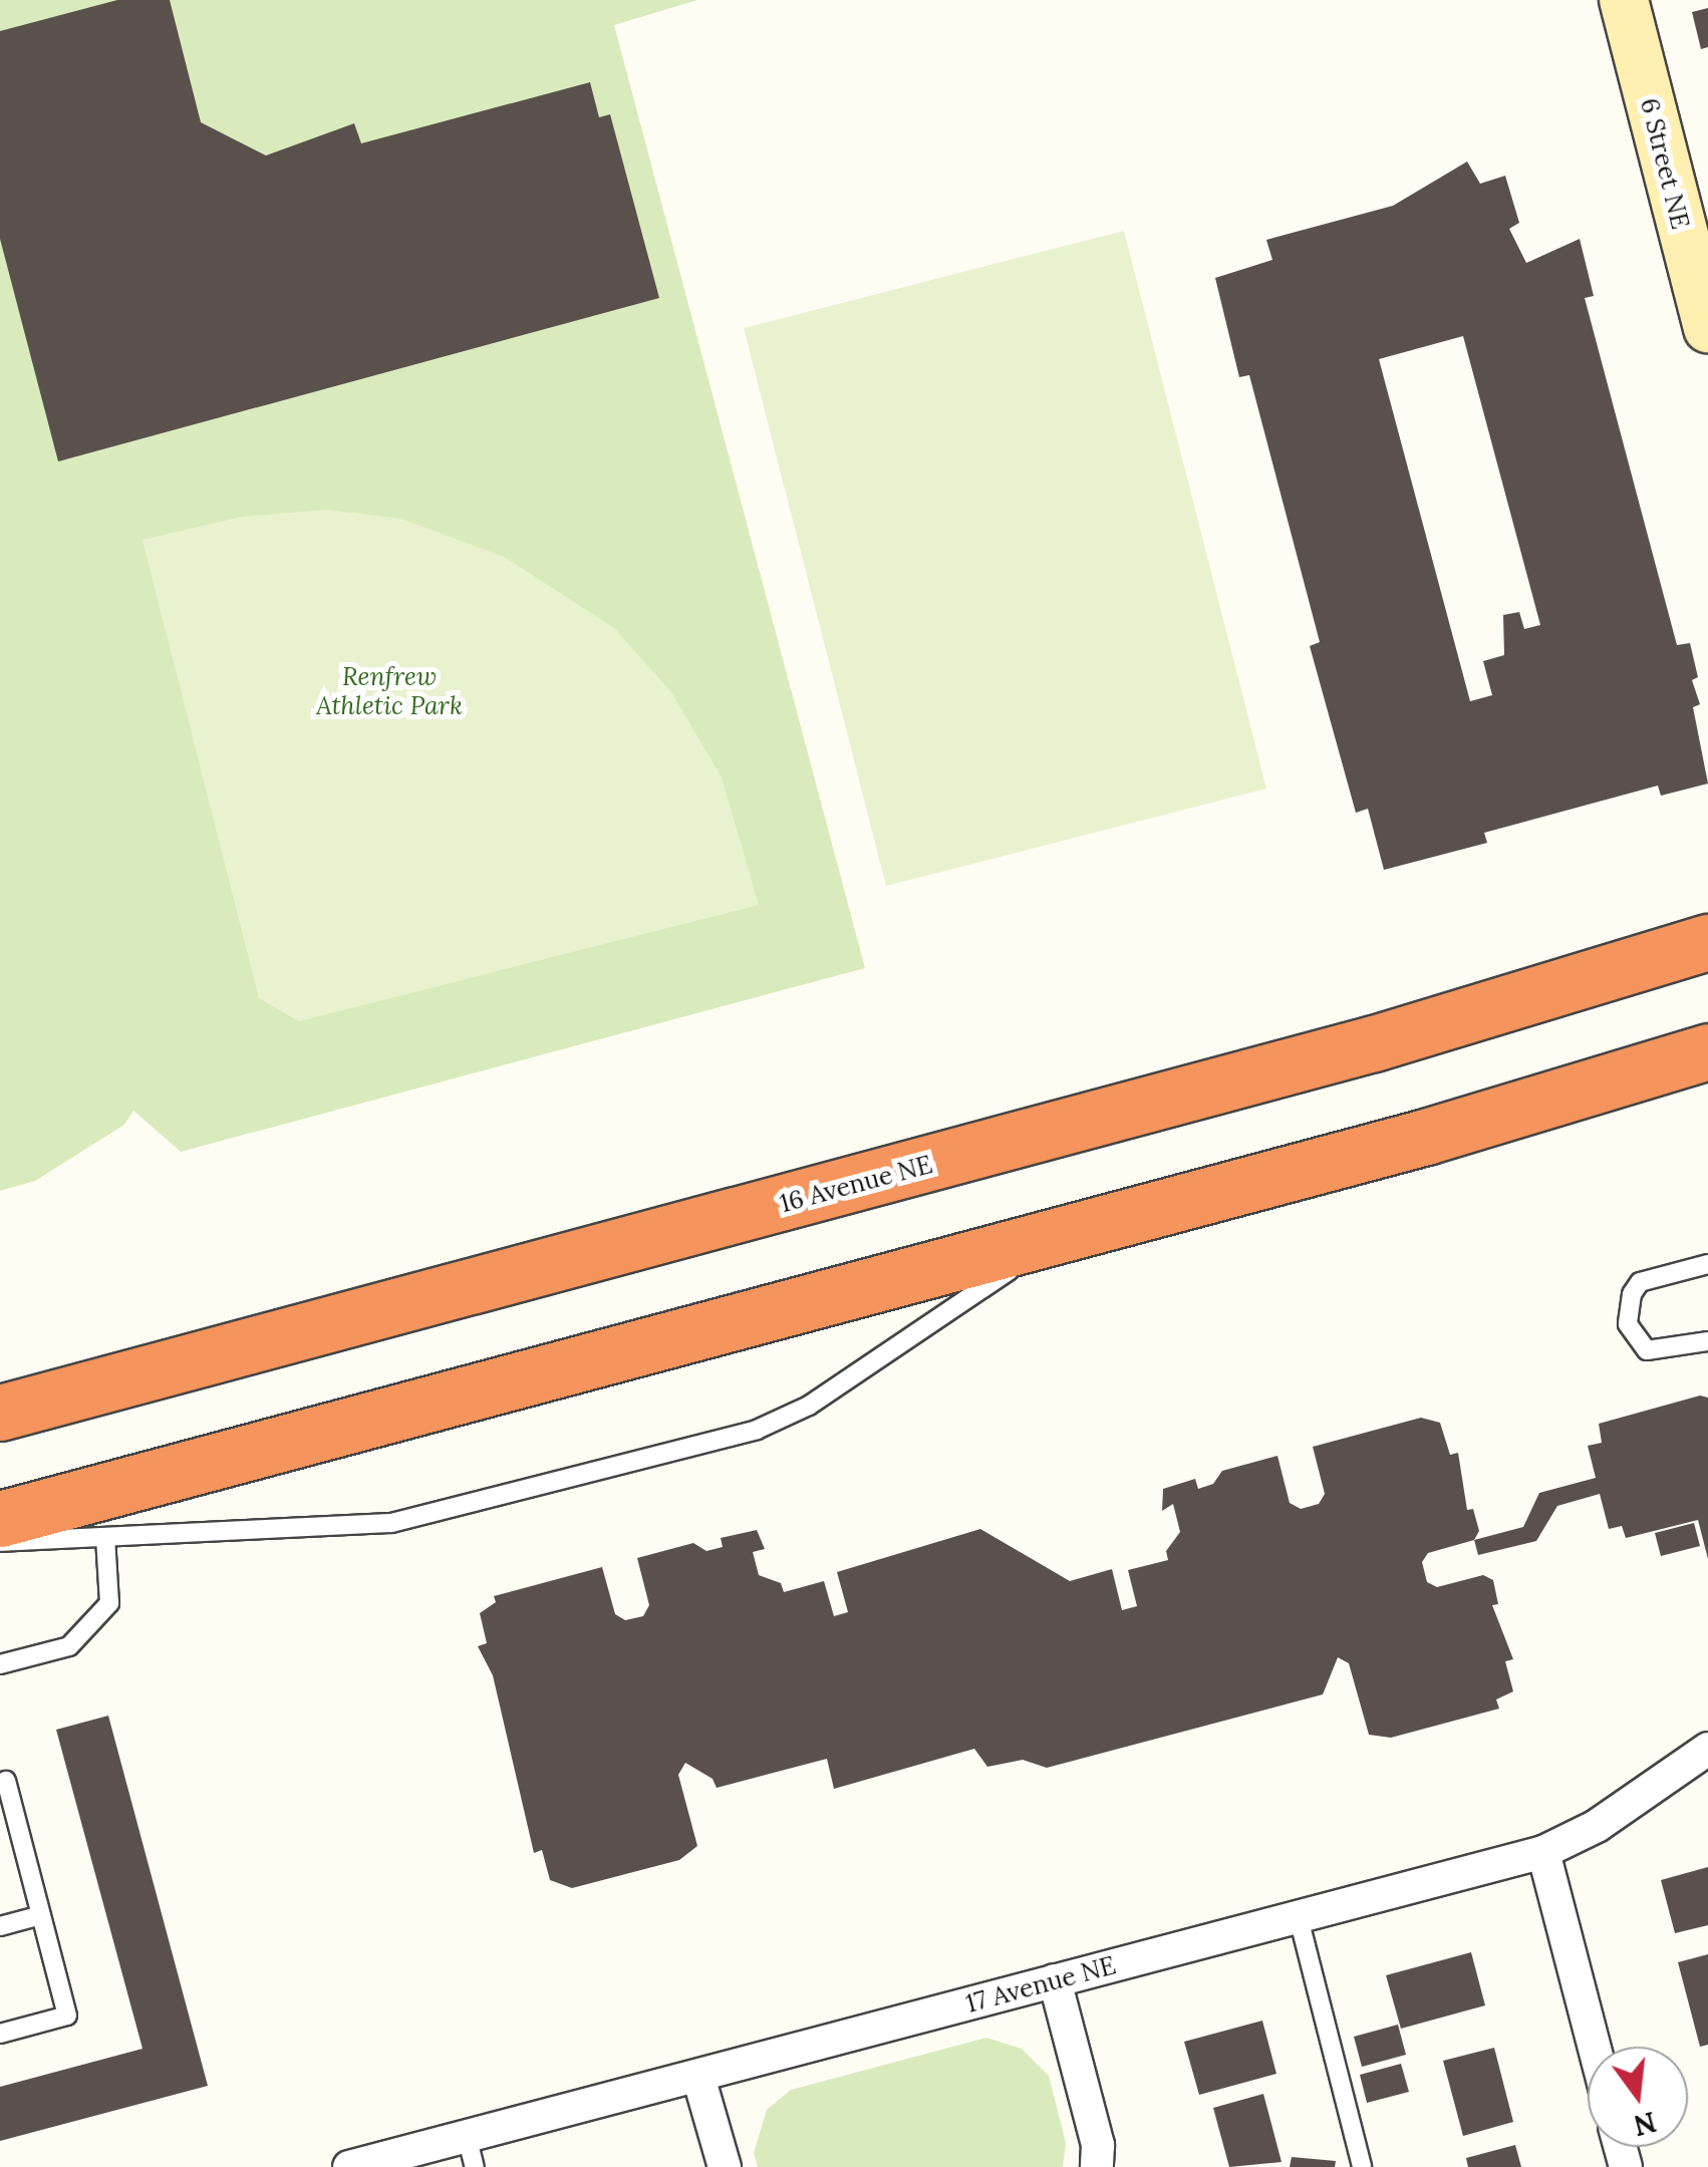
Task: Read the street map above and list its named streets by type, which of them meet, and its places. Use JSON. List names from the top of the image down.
{
  "streets": {
    "highway": ["16 Avenue NE"],
    "street": ["6 Street NE", "17 Avenue NE"]
  },
  "parks": ["Renfrew Athletic Park"],
  "north": "bottom"
}
